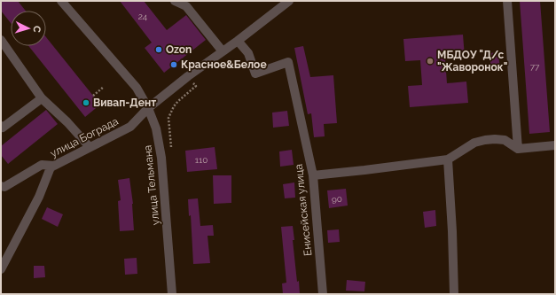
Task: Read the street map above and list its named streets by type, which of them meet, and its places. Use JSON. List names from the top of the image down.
{
  "streets": {
    "street": ["улица Бограда", "улица Тельмана", "Енисейская улица"]
  },
  "crossings": [
    ["улица Бограда", "улица Тельмана"],
    ["улица Бограда", "Енисейская улица"]
  ],
  "places": [
    "Ozon",
    "МБДОУ \"Д/с \"Жаворонок\"",
    "Красное&Белое",
    "Вивап-Дент"
  ],
  "house_numbers": [
    "24",
    "77",
    "110",
    "90"
  ],
  "north": "right"
}
